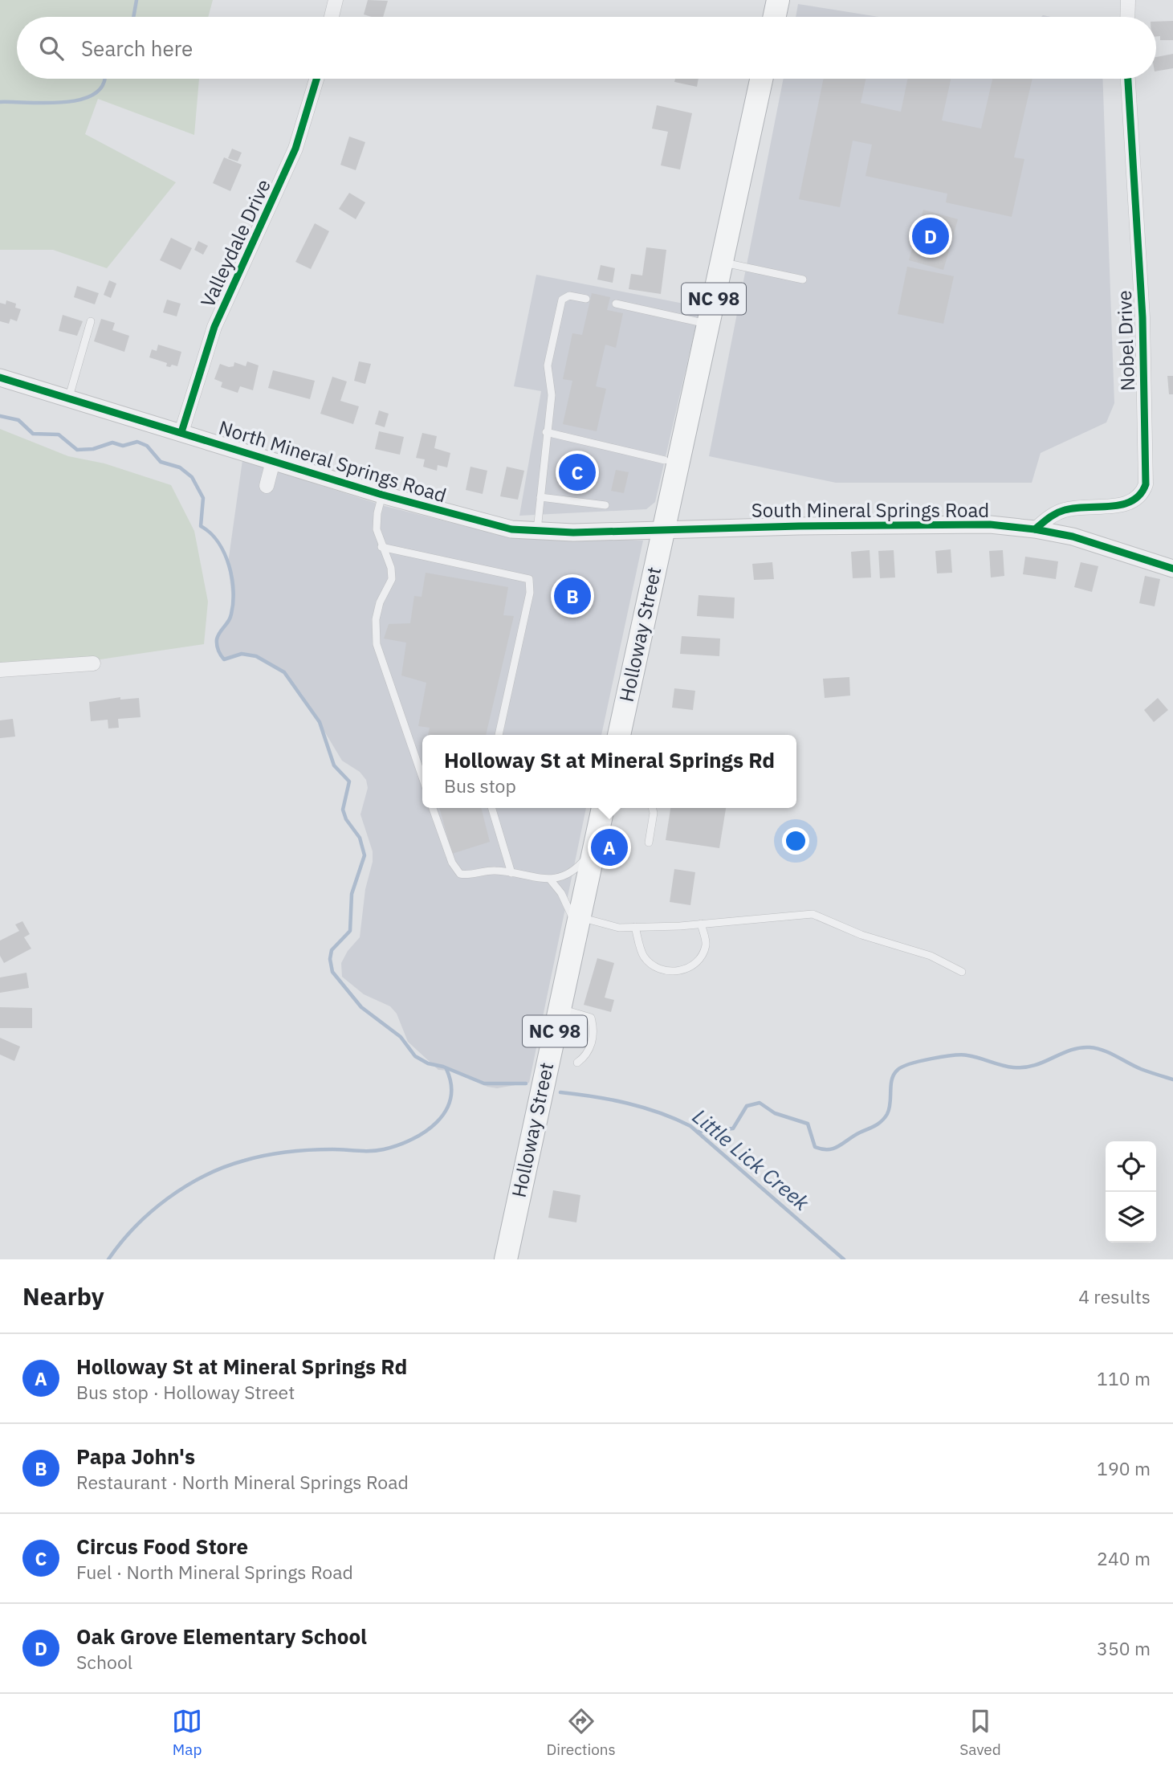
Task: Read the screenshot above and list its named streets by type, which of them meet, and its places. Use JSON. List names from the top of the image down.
{
  "streets": {
    "highway": ["NC 98", "Holloway Street"],
    "street": [
      "Valleydale Drive",
      "Nobel Drive",
      "North Mineral Springs Road",
      "South Mineral Springs Road"
    ]
  },
  "crossings": [
    ["Valleydale Drive", "North Mineral Springs Road"],
    ["NC 98", "North Mineral Springs Road"],
    ["NC 98", "South Mineral Springs Road"],
    ["NC 98", "Holloway Street"],
    ["Nobel Drive", "South Mineral Springs Road"],
    ["North Mineral Springs Road", "South Mineral Springs Road"],
    ["North Mineral Springs Road", "Holloway Street"],
    ["South Mineral Springs Road", "Holloway Street"]
  ],
  "water": ["Little Lick Creek"],
  "page": {
    "search": "Search here",
    "pins": [
      "D",
      "C",
      "B",
      "A"
    ],
    "popup": ["Holloway St at Mineral Springs Rd", "Bus stop"],
    "heading": ["Nearby", "4 results"],
    "list": [
      {
        "mark": "A",
        "name": "Holloway St at Mineral Springs Rd",
        "note": "Bus stop · Holloway Street",
        "value": "110 m"
      },
      {
        "mark": "B",
        "name": "Papa John's",
        "note": "Restaurant · North Mineral Springs Road",
        "value": "190 m"
      },
      {
        "mark": "C",
        "name": "Circus Food Store",
        "note": "Fuel · North Mineral Springs Road",
        "value": "240 m"
      },
      {
        "mark": "D",
        "name": "Oak Grove Elementary School",
        "note": "School",
        "value": "350 m"
      }
    ],
    "nav": ["Map", "Directions", "Saved"]
  }
}
